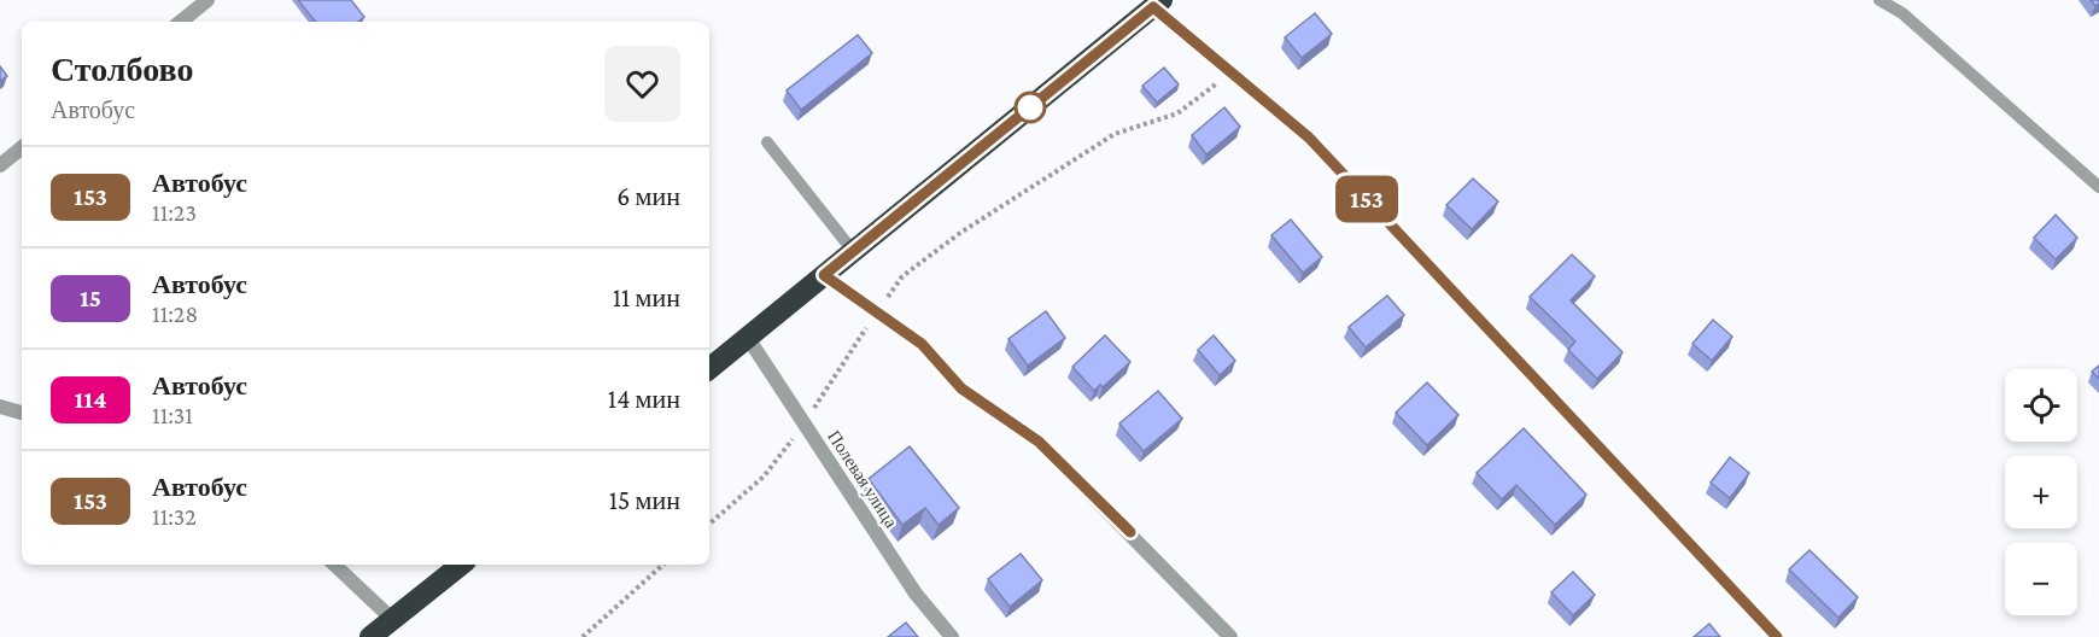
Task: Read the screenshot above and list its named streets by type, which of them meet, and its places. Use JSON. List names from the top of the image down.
{
  "streets": {
    "street": ["Полевая улица"]
  },
  "lines": ["bus line 153"],
  "page": {
    "on_map": "153",
    "heading": ["Столбово", "Автобус"],
    "list": [
      {
        "mark": "153",
        "name": "Автобус",
        "note": "11:23",
        "value": "6 мин"
      },
      {
        "mark": "15",
        "name": "Автобус",
        "note": "11:28",
        "value": "11 мин"
      },
      {
        "mark": "114",
        "name": "Автобус",
        "note": "11:31",
        "value": "14 мин"
      },
      {
        "mark": "153",
        "name": "Автобус",
        "note": "11:32",
        "value": "15 мин"
      }
    ],
    "map_buttons": ["+", "−"]
  }
}
